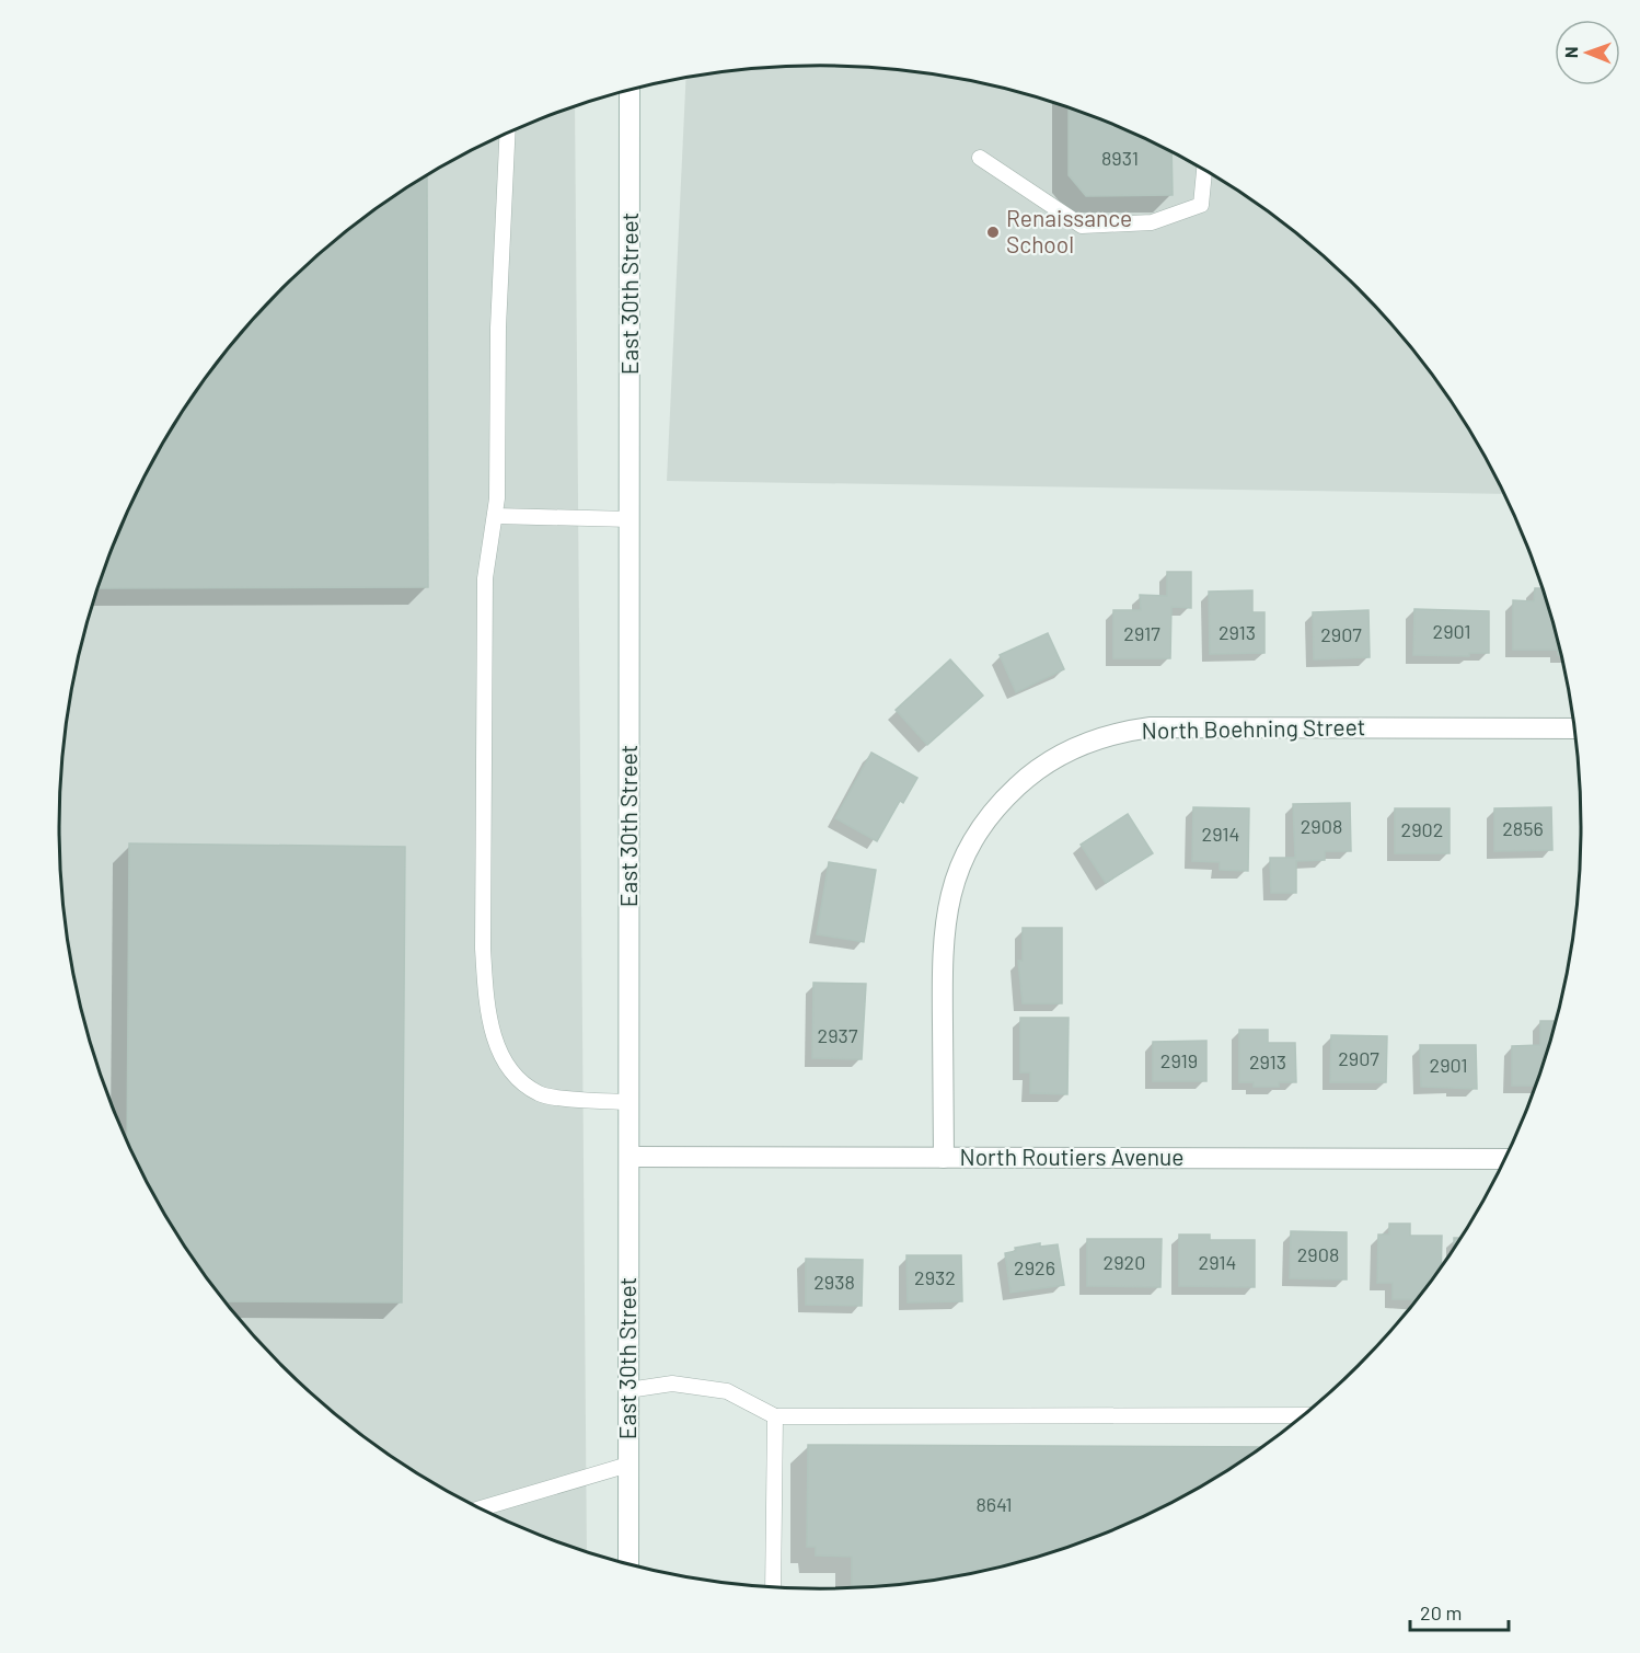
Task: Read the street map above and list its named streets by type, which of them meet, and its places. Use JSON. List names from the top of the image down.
{
  "streets": {
    "street": ["East 30th Street", "North Boehning Street", "North Routiers Avenue"]
  },
  "crossings": [
    ["East 30th Street", "North Routiers Avenue"],
    ["North Boehning Street", "North Routiers Avenue"]
  ],
  "places": ["Renaissance School"],
  "house_numbers": [
    "8931",
    "2901",
    "2913",
    "2917",
    "2907",
    "2908",
    "2856",
    "2902",
    "2914",
    "2937",
    "2907",
    "2919",
    "2913",
    "2901",
    "2908",
    "2920",
    "2914",
    "2926",
    "2932",
    "2938",
    "8641"
  ],
  "scale_bar": "20 m",
  "north": "left"
}
